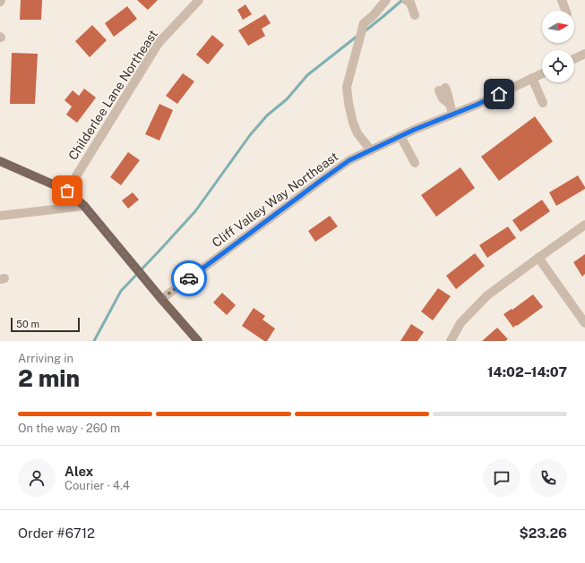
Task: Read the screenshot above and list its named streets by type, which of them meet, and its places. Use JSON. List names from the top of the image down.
{
  "streets": {
    "street": ["Childerlee Lane Northeast", "Cliff Valley Way Northeast"]
  },
  "scale_bar": "50 m",
  "north": "right",
  "page": {
    "scale": "50 m",
    "heading": ["2 min", "Arriving in", "14:02–14:07"],
    "panel": [
      "Alex",
      "Courier · 4.4",
      "Order #6712",
      "$23.26"
    ],
    "bar": "On the way · 260 m"
  }
}
